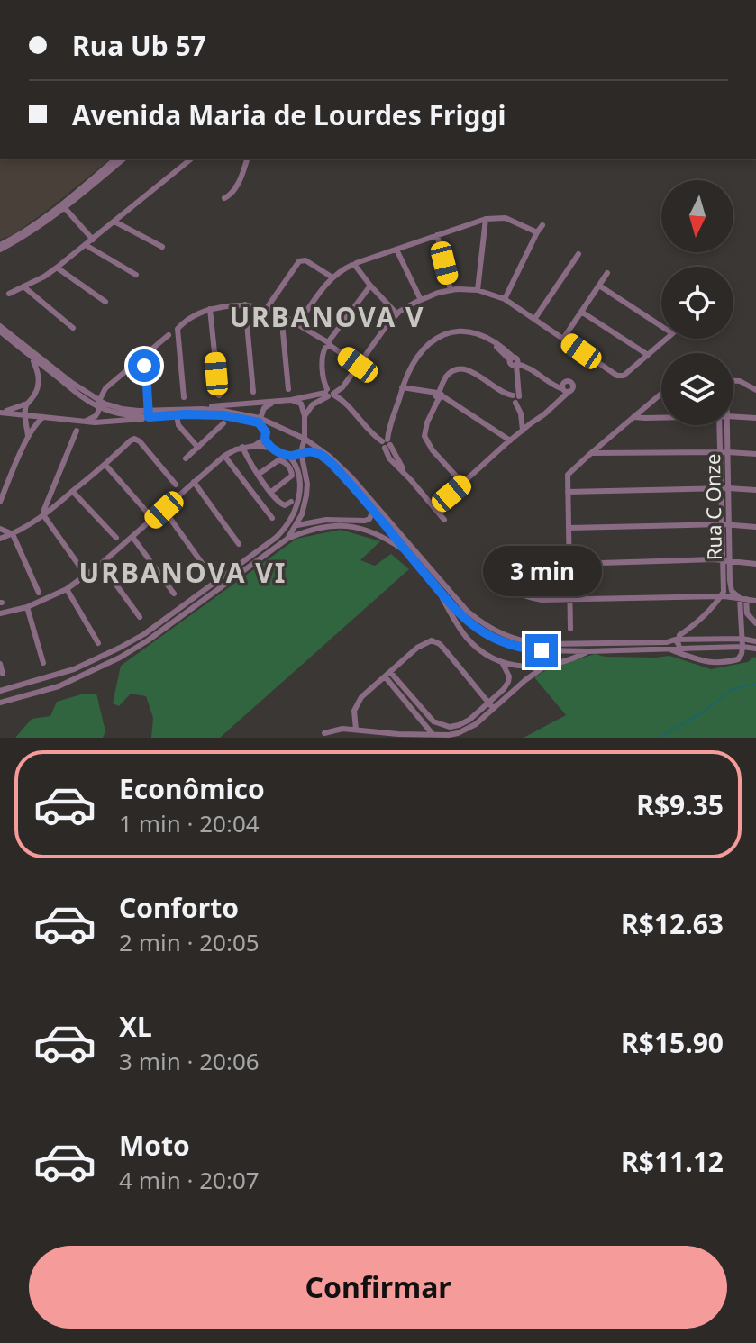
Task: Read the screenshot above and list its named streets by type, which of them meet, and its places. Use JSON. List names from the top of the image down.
{
  "streets": {
    "street": ["Rua C Onze"]
  },
  "districts": ["URBANOVA V", "URBANOVA VI"],
  "north": "bottom",
  "page": {
    "banner": ["Rua Ub 57", "Avenida Maria de Lourdes Friggi"],
    "bubble": "3 min",
    "list": [
      {
        "name": "Econômico",
        "note": "1 min · 20:04",
        "value": "R$9.35"
      },
      {
        "name": "Conforto",
        "note": "2 min · 20:05",
        "value": "R$12.63"
      },
      {
        "name": "XL",
        "note": "3 min · 20:06",
        "value": "R$15.90"
      },
      {
        "name": "Moto",
        "note": "4 min · 20:07",
        "value": "R$11.12"
      }
    ],
    "buttons": "Confirmar"
  }
}
